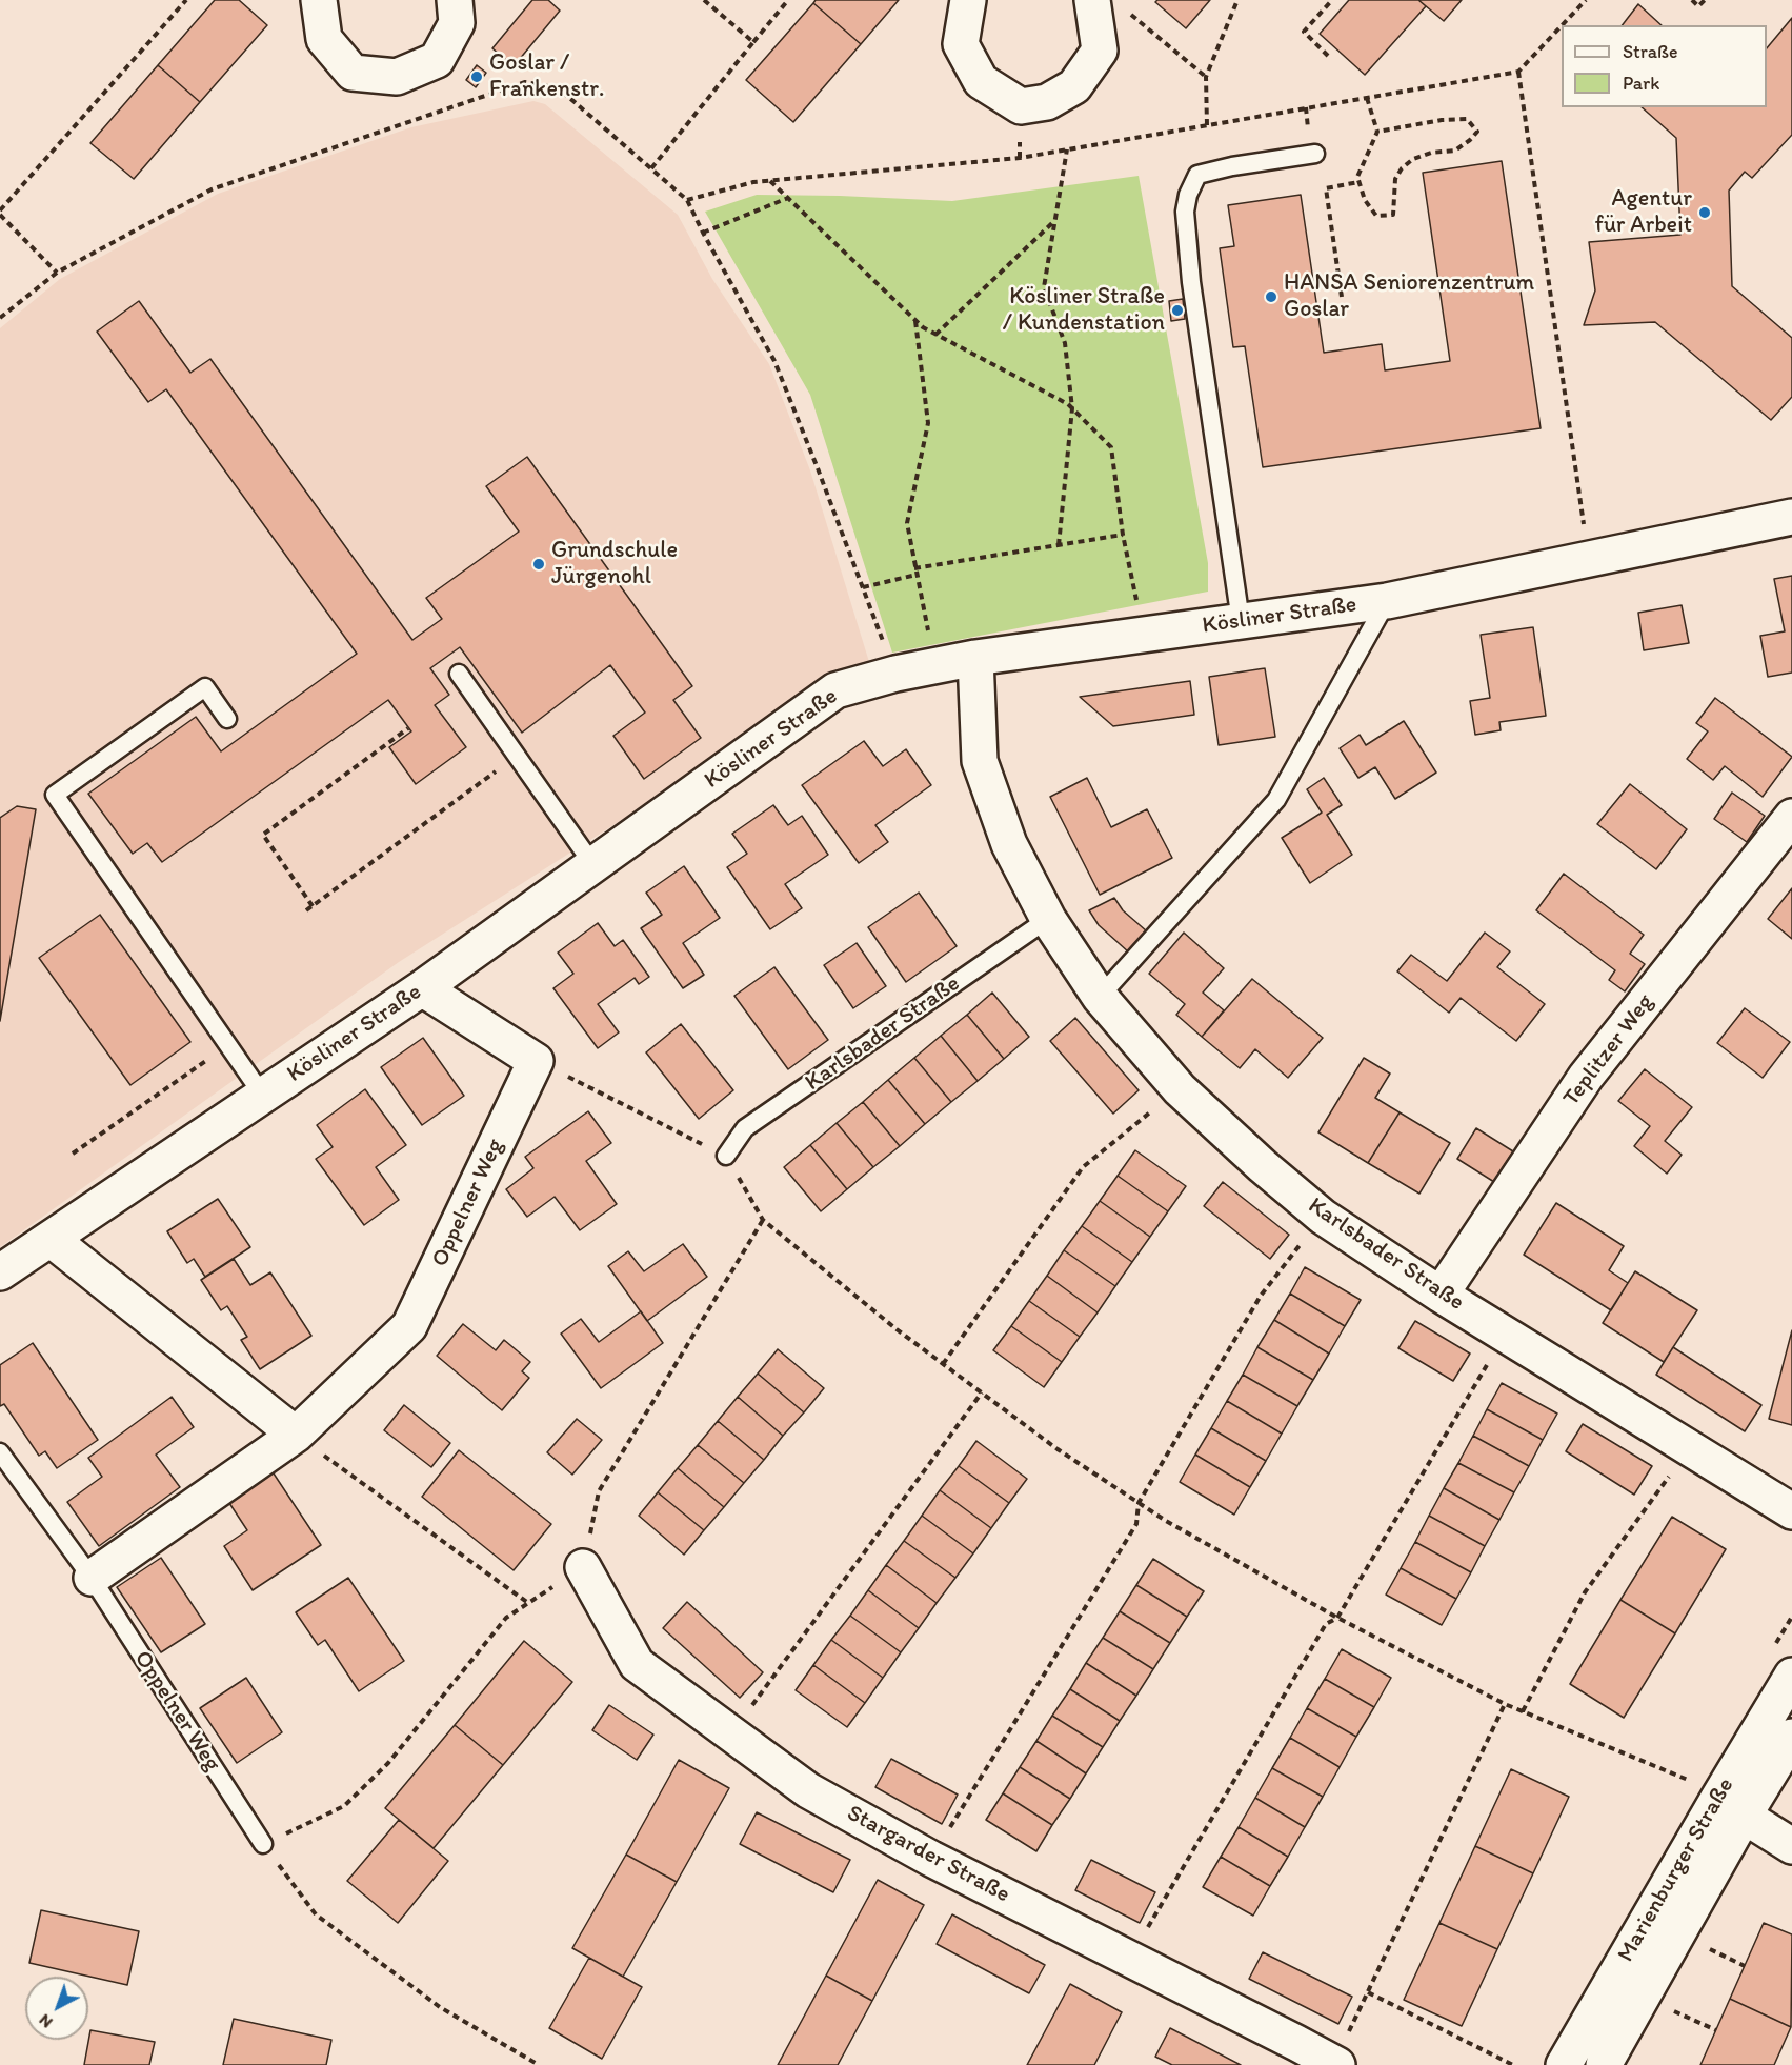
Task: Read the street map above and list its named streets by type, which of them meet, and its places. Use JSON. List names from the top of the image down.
{
  "streets": {
    "street": [
      "Kösliner Straße",
      "Karlsbader Straße",
      "Teplitzer Weg",
      "Oppelner Weg",
      "Stargarder Straße",
      "Marienburger Straße"
    ]
  },
  "crossings": [
    ["Kösliner Straße", "Karlsbader Straße"],
    ["Karlsbader Straße", "Teplitzer Weg"]
  ],
  "places": [
    "Goslar / Frankenstr.",
    "Agentur für Arbeit",
    "HANSA Seniorenzentrum Goslar",
    "Kösliner Straße / Kundenstation",
    "Grundschule Jürgenohl"
  ],
  "legend": ["Straße", "Park"],
  "north": "bottom left"
}
